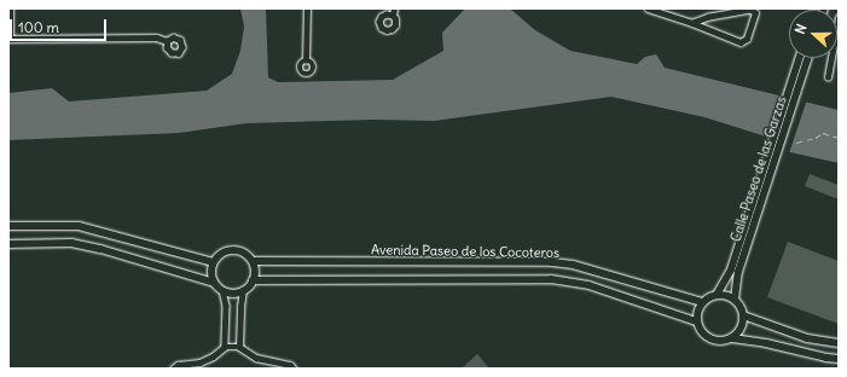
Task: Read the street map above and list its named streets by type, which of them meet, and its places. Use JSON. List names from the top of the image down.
{
  "streets": {
    "street": ["Calle Paseo de las Garzas", "Avenida Paseo de los Cocoteros"]
  },
  "crossings": [
    ["Calle Paseo de las Garzas", "Avenida Paseo de los Cocoteros"]
  ],
  "scale_bar": "100 m",
  "north": "left"
}
